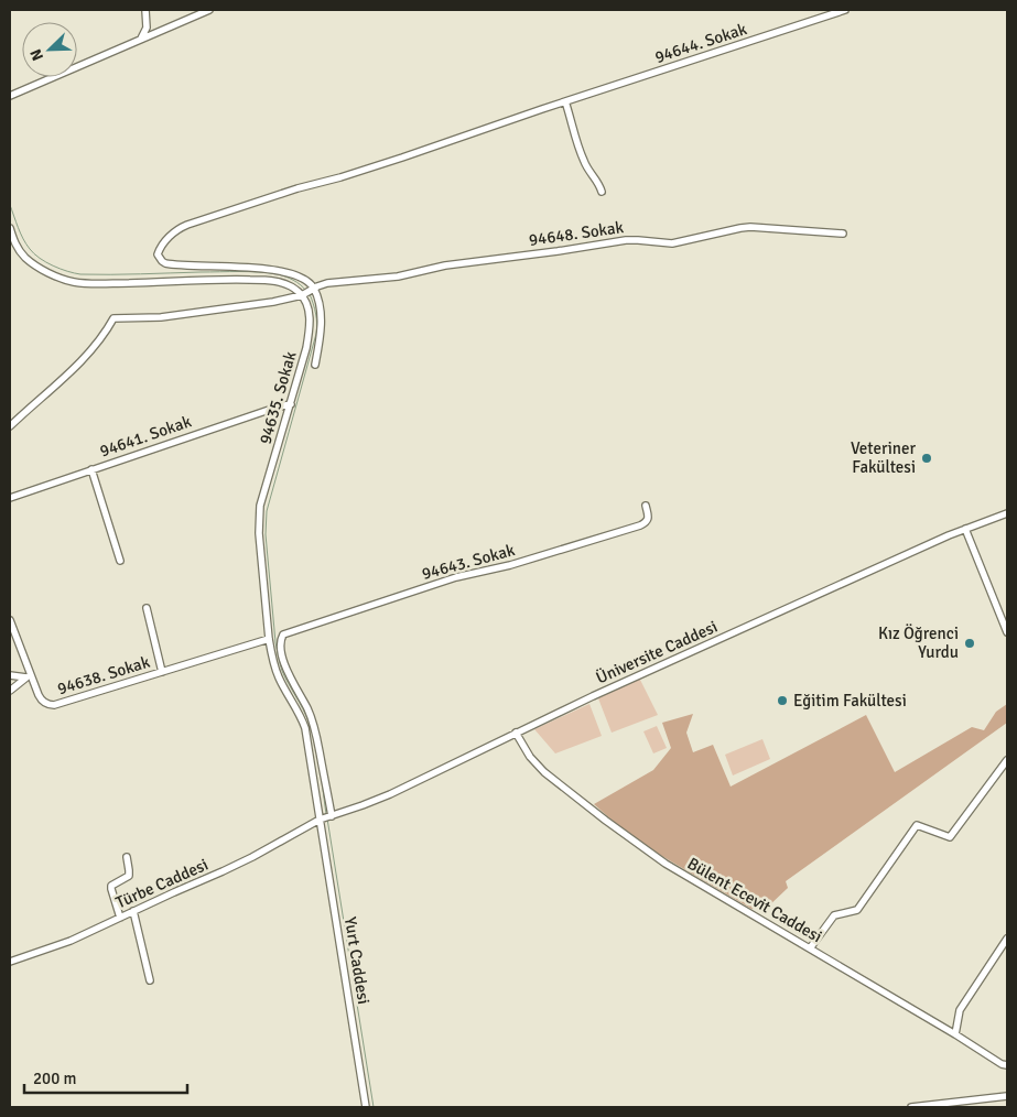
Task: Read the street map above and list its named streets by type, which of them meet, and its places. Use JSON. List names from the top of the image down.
{
  "streets": {
    "street": [
      "94644. Sokak",
      "94648. Sokak",
      "94635. Sokak",
      "94641. Sokak",
      "94643. Sokak",
      "Üniversite Caddesi",
      "94638. Sokak",
      "Türbe Caddesi",
      "Bülent Ecevit Caddesi",
      "Yurt Caddesi"
    ]
  },
  "crossings": [
    ["94644. Sokak", "94648. Sokak"],
    ["94648. Sokak", "94635. Sokak"],
    ["94635. Sokak", "94641. Sokak"],
    ["94635. Sokak", "Üniversite Caddesi"],
    ["94635. Sokak", "94638. Sokak"],
    ["94635. Sokak", "Türbe Caddesi"],
    ["94635. Sokak", "Yurt Caddesi"],
    ["94643. Sokak", "Üniversite Caddesi"],
    ["Üniversite Caddesi", "Türbe Caddesi"],
    ["Üniversite Caddesi", "Bülent Ecevit Caddesi"],
    ["Üniversite Caddesi", "Yurt Caddesi"],
    ["Türbe Caddesi", "Yurt Caddesi"]
  ],
  "places": ["Veteriner Fakültesi", "Kız Öğrenci Yurdu", "Eğitim Fakültesi"],
  "scale_bar": "200 m",
  "north": "bottom left"
}
